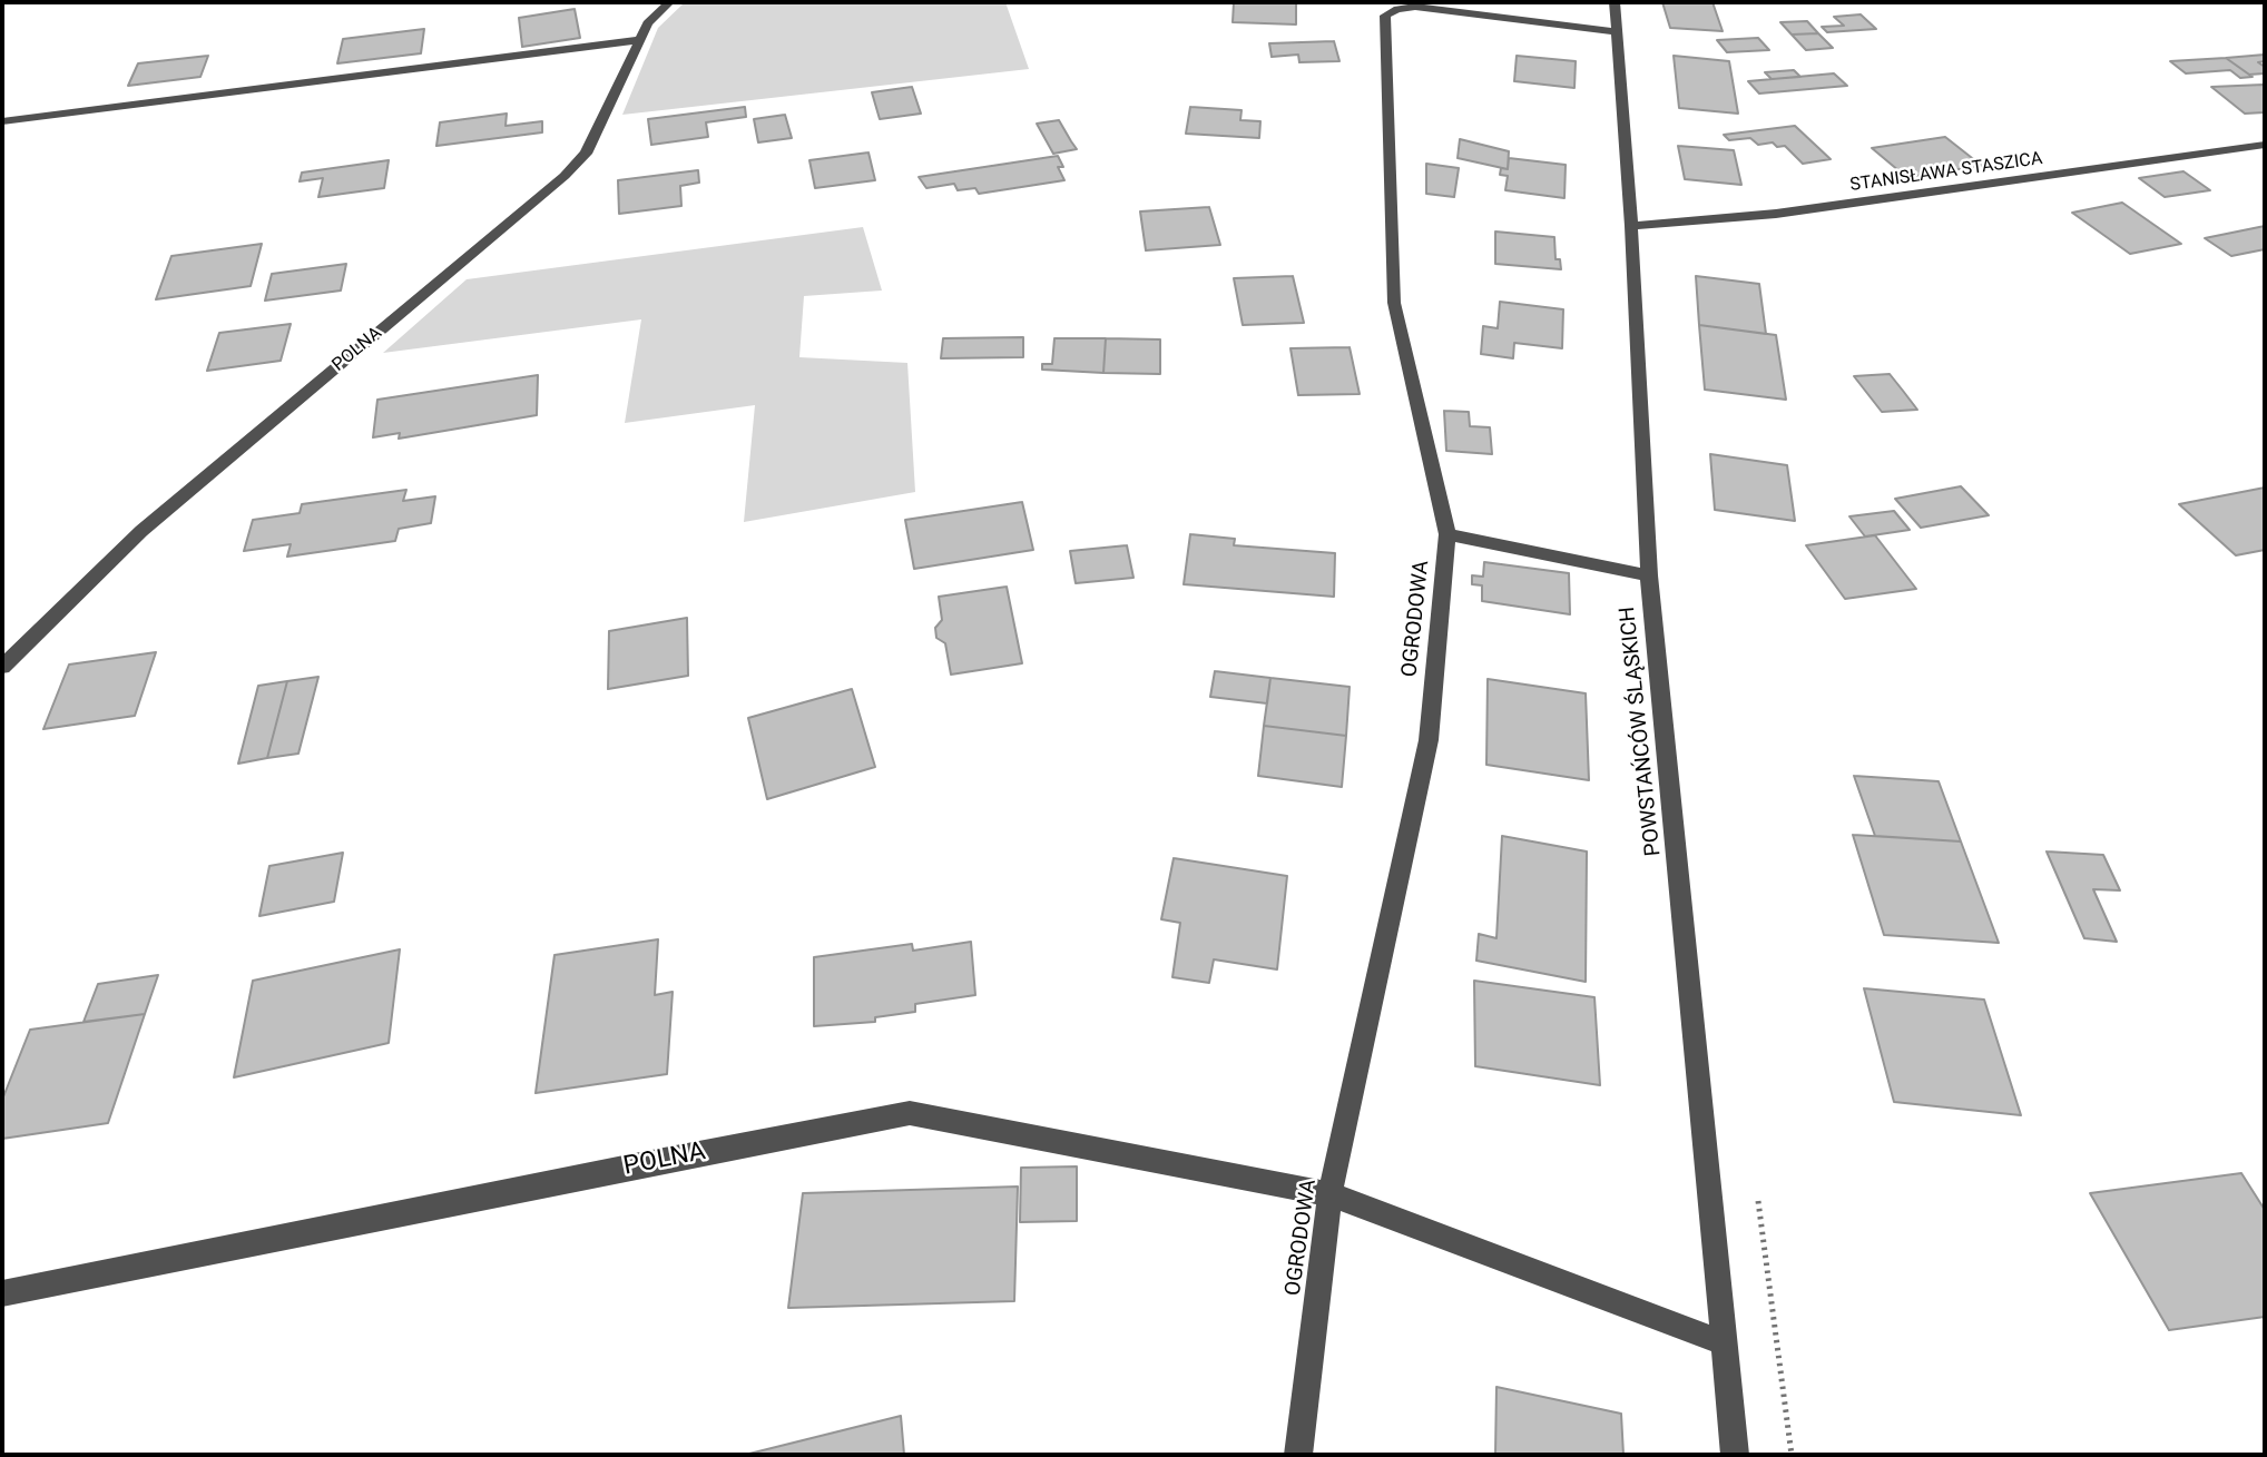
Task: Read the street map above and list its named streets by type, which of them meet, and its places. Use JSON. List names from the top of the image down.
{
  "streets": {
    "street": [
      "STANISŁAWA STASZICA",
      "POLNA",
      "OGRODOWA",
      "POWSTAŃCÓW ŚLĄSKICH"
    ]
  },
  "crossings": [
    ["STANISŁAWA STASZICA", "POWSTAŃCÓW ŚLĄSKICH"],
    ["POLNA", "OGRODOWA"],
    ["POLNA", "POWSTAŃCÓW ŚLĄSKICH"],
    ["OGRODOWA", "POWSTAŃCÓW ŚLĄSKICH"]
  ]
}
